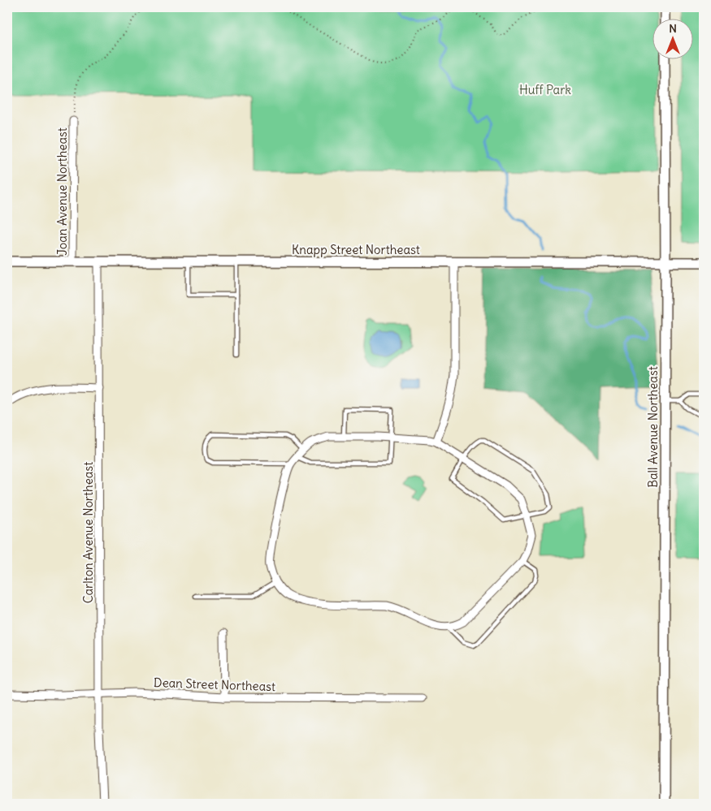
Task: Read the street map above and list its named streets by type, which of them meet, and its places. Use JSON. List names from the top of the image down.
{
  "streets": {
    "street": [
      "Joan Avenue Northeast",
      "Knapp Street Northeast",
      "Ball Avenue Northeast",
      "Carlton Avenue Northeast",
      "Dean Street Northeast"
    ]
  },
  "crossings": [
    ["Joan Avenue Northeast", "Knapp Street Northeast"],
    ["Knapp Street Northeast", "Ball Avenue Northeast"],
    ["Knapp Street Northeast", "Carlton Avenue Northeast"],
    ["Carlton Avenue Northeast", "Dean Street Northeast"]
  ],
  "parks": ["Huff Park"],
  "north": "top"
}
